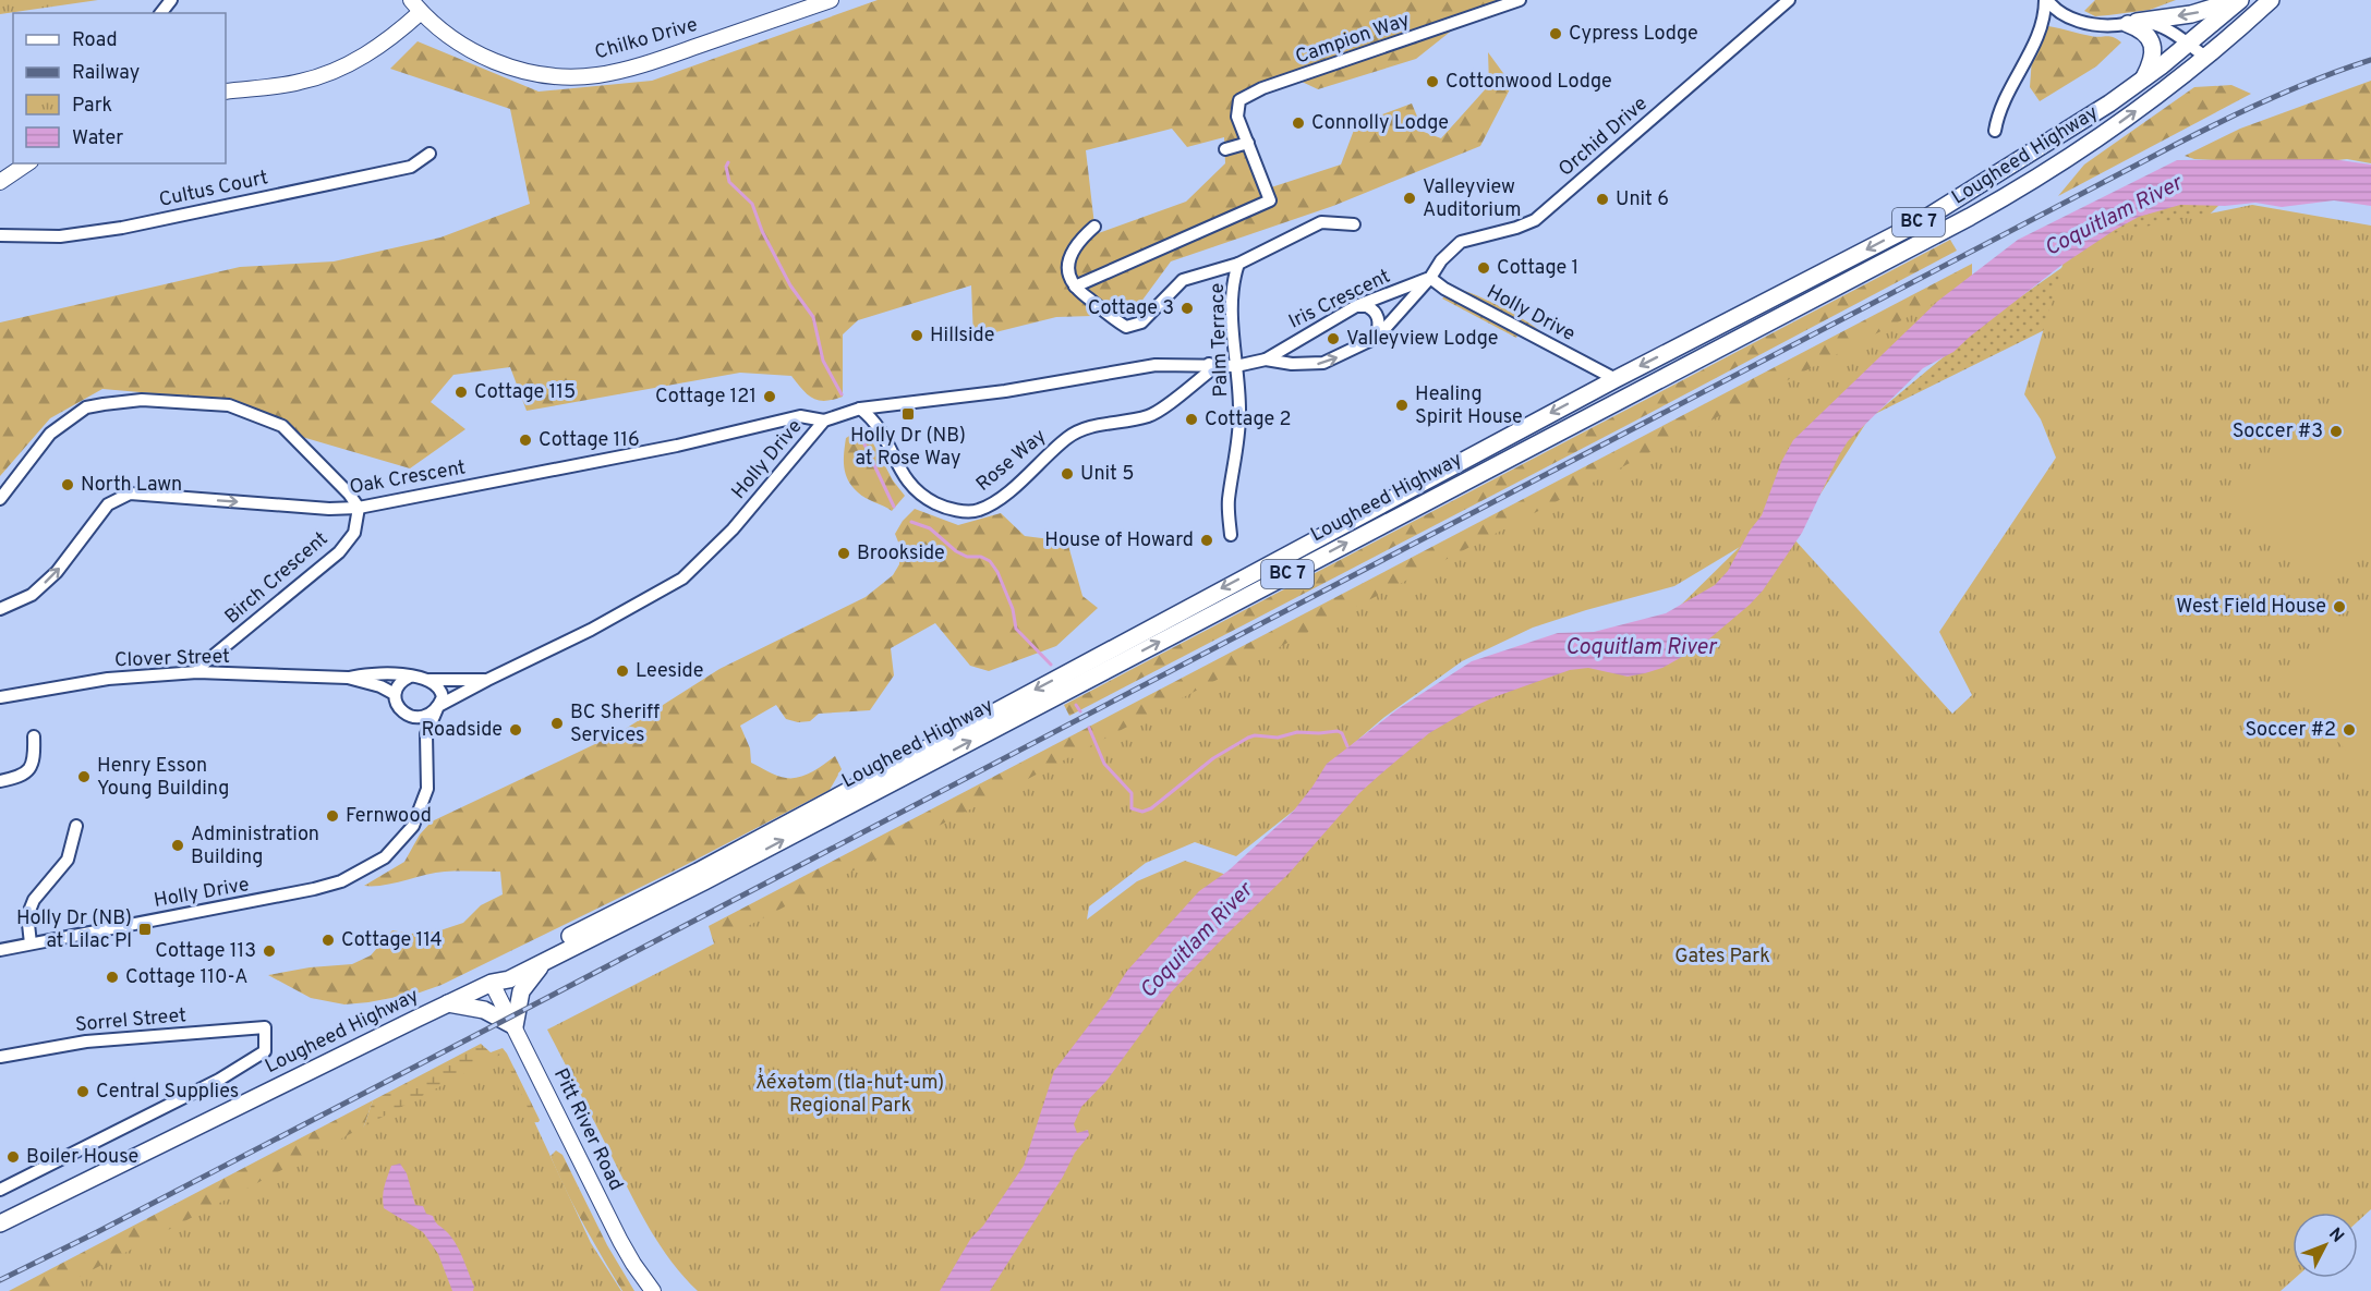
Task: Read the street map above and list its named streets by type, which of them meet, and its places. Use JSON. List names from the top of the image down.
{
  "streets": {
    "main road": ["Lougheed Highway", "BC 7"],
    "street": [
      "Chilko Drive",
      "Campion Way",
      "Orchid Drive",
      "Cultus Court",
      "Iris Crescent",
      "Holly Drive",
      "Palm Terrace",
      "Rose Way",
      "Oak Crescent",
      "Birch Crescent",
      "Clover Street",
      "Sorrel Street",
      "Pitt River Road"
    ]
  },
  "crossings": [
    ["Campion Way", "Palm Terrace"],
    ["Orchid Drive", "Iris Crescent"],
    ["Orchid Drive", "Holly Drive"],
    ["Lougheed Highway", "Holly Drive"],
    ["Lougheed Highway", "Pitt River Road"],
    ["Iris Crescent", "Holly Drive"],
    ["Iris Crescent", "Palm Terrace"],
    ["Holly Drive", "Palm Terrace"],
    ["Holly Drive", "Rose Way"],
    ["Holly Drive", "Oak Crescent"],
    ["Holly Drive", "Clover Street"],
    ["Oak Crescent", "Birch Crescent"],
    ["Birch Crescent", "Clover Street"]
  ],
  "one_way": ["Oak Crescent"],
  "water": ["Coquitlam River"],
  "parks": ["Gates Park", "ƛ̓éxətəm (tla-hut-um) Regional Park"],
  "places": {
    "other": [
      "Cypress Lodge",
      "Cottonwood Lodge",
      "Connolly Lodge",
      "Valleyview Auditorium",
      "Unit 6",
      "Cottage 1",
      "Cottage 3",
      "Hillside",
      "Valleyview Lodge",
      "Cottage 115",
      "Cottage 121",
      "Healing Spirit House",
      "Cottage 2",
      "Soccer #3",
      "Cottage 116",
      "Unit 5",
      "North Lawn",
      "House of Howard",
      "Brookside",
      "West Field House",
      "Leeside",
      "BC Sheriff Services",
      "Roadside",
      "Soccer #2",
      "Henry Esson Young Building",
      "Fernwood",
      "Administration Building",
      "Cottage 114",
      "Cottage 113",
      "Cottage 110-A",
      "Central Supplies",
      "Boiler House"
    ],
    "transit": ["Holly Dr (NB) at Rose Way", "Holly Dr (NB) at Lilac Pl"]
  },
  "legend": [
    "Road",
    "Railway",
    "Park",
    "Water"
  ],
  "north": "top right"
}
